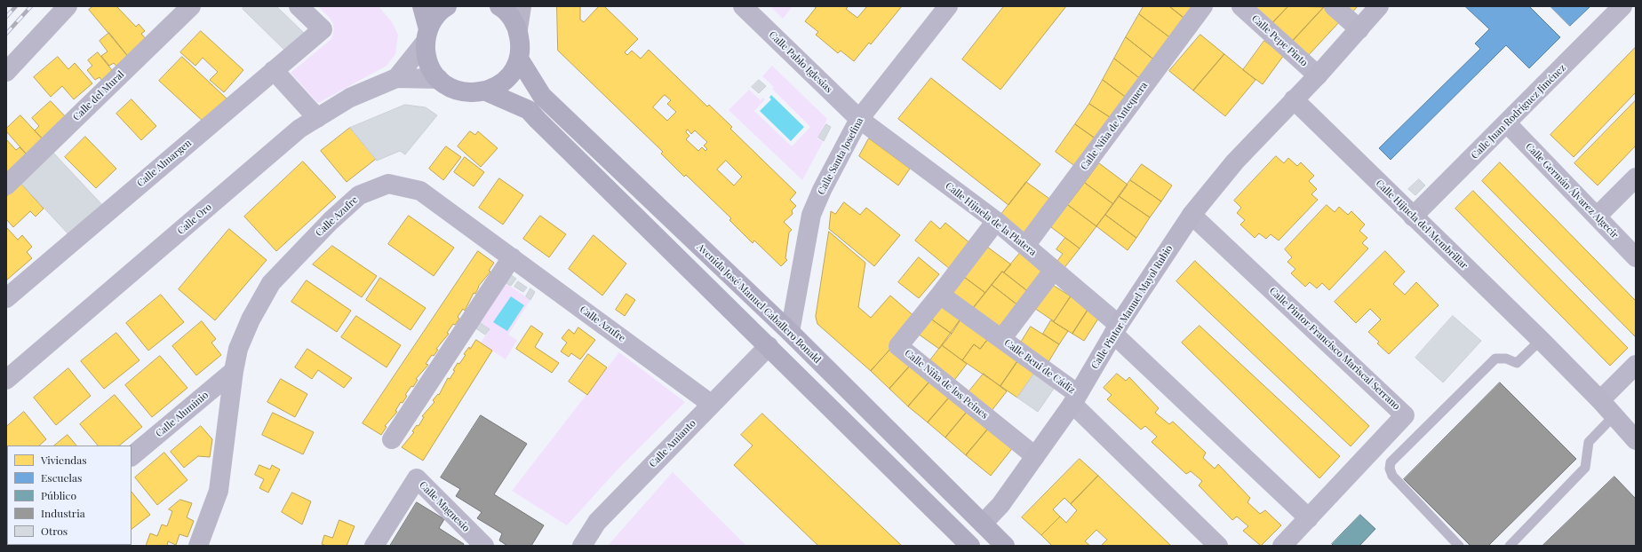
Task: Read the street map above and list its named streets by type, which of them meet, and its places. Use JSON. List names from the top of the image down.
{
  "streets": {
    "main road": ["Avenida José Manuel Caballero Bonald"],
    "street": [
      "Calle Pepe Pinto",
      "Calle Pablo Iglesias",
      "Calle del Mural",
      "Calle Juan Rodríguez Jiménez",
      "Calle Niña de Antequera",
      "Calle Santa Josefina",
      "Calle Almargen",
      "Calle Germán Álvarez Algecir",
      "Calle Azufre",
      "Calle Oro",
      "Calle Hijuela de la Platera",
      "Calle Hijuela del Membrillar",
      "Calle Pintor Manuel Mayol Rubio",
      "Calle Pintor Francisco Mariscal Serrano",
      "Calle Beni de Cádiz",
      "Calle Niña de los Peines",
      "Calle Aluminio",
      "Calle Amianto",
      "Calle Magnesio"
    ]
  },
  "crossings": [
    ["Calle Pablo Iglesias", "Calle Santa Josefina"],
    ["Calle Pablo Iglesias", "Calle Hijuela de la Platera"],
    ["Calle Juan Rodríguez Jiménez", "Calle Germán Álvarez Algecir"],
    ["Calle Juan Rodríguez Jiménez", "Calle Hijuela del Membrillar"],
    ["Calle Niña de Antequera", "Calle Hijuela de la Platera"],
    ["Calle Santa Josefina", "Calle Hijuela de la Platera"],
    ["Calle Santa Josefina", "Avenida José Manuel Caballero Bonald"],
    ["Calle Azufre", "Calle Aluminio"],
    ["Calle Azufre", "Calle Amianto"],
    ["Calle Hijuela de la Platera", "Calle Pintor Manuel Mayol Rubio"],
    ["Calle Hijuela de la Platera", "Calle Beni de Cádiz"],
    ["Calle Hijuela de la Platera", "Calle Niña de los Peines"],
    ["Calle Hijuela del Membrillar", "Calle Pintor Manuel Mayol Rubio"],
    ["Avenida José Manuel Caballero Bonald", "Calle Pintor Manuel Mayol Rubio"],
    ["Calle Pintor Manuel Mayol Rubio", "Calle Pintor Francisco Mariscal Serrano"],
    ["Calle Pintor Manuel Mayol Rubio", "Calle Beni de Cádiz"],
    ["Calle Pintor Manuel Mayol Rubio", "Calle Niña de los Peines"],
    ["Calle Beni de Cádiz", "Calle Niña de los Peines"]
  ],
  "legend": [
    "Viviendas",
    "Escuelas",
    "Público",
    "Industria",
    "Otros"
  ]
}
